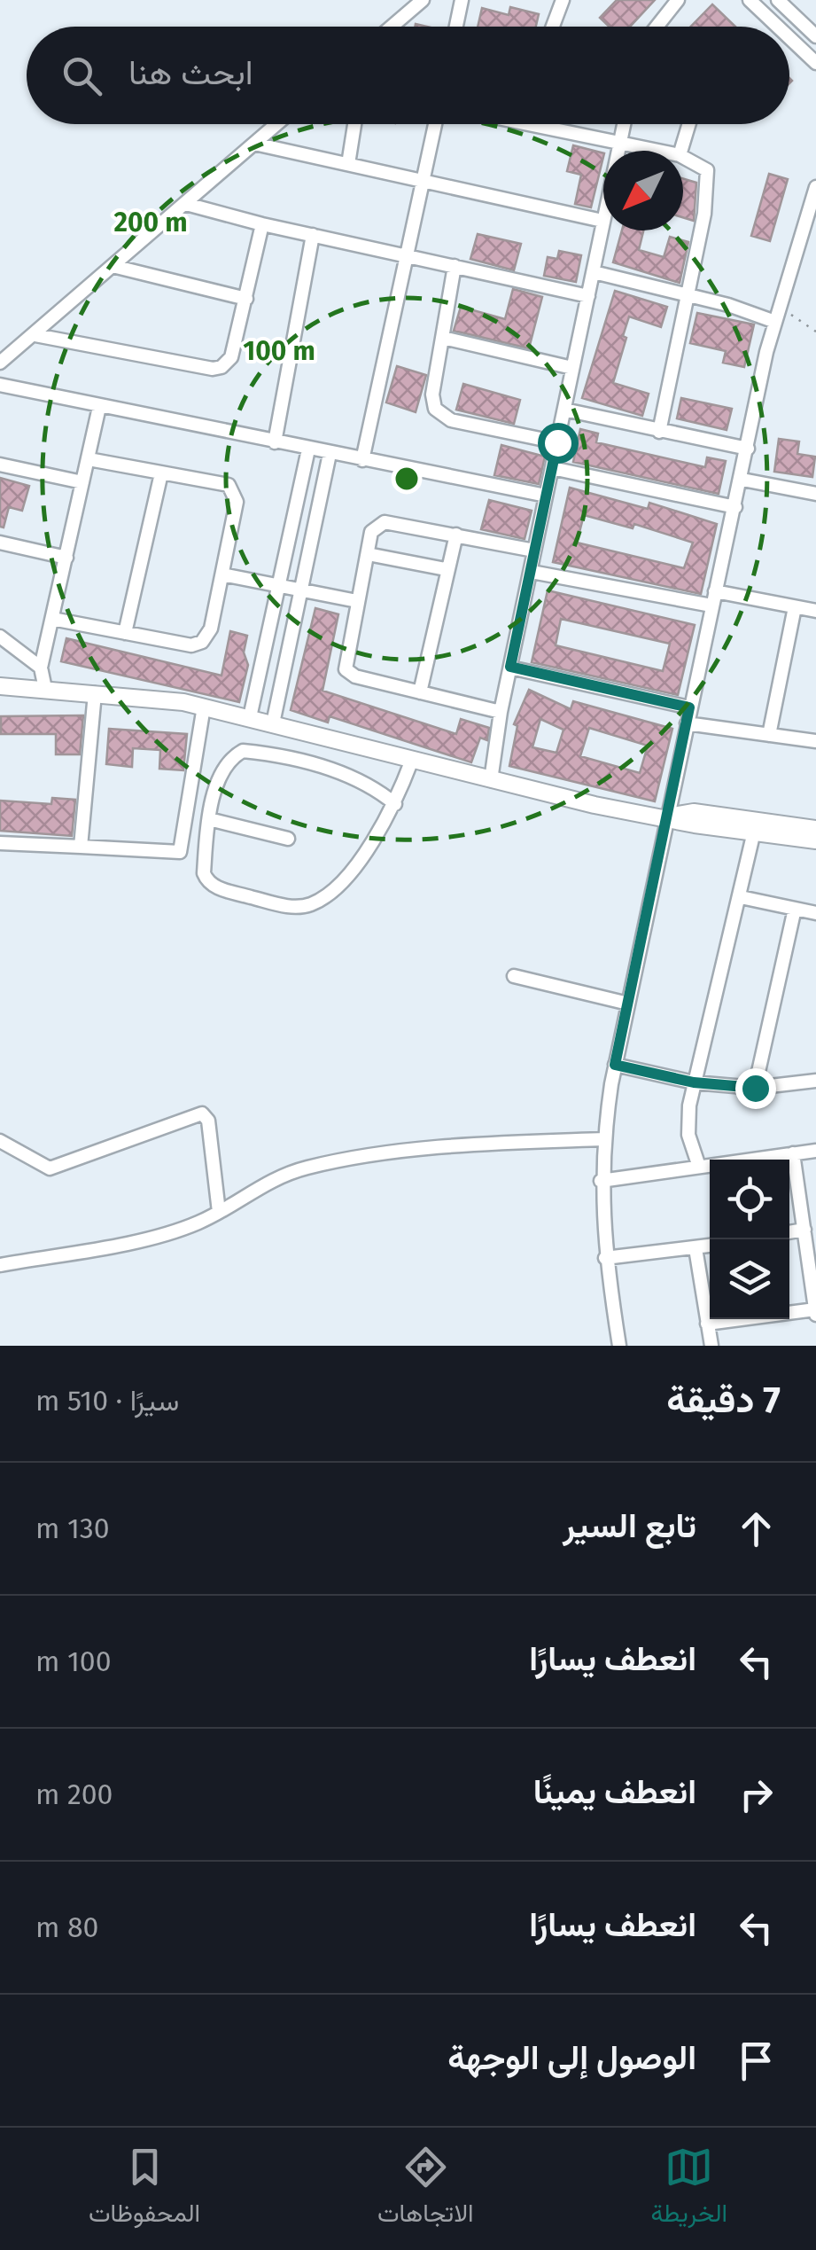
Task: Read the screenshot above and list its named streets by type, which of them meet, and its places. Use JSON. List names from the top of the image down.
{
  "north": "bottom left",
  "page": {
    "search": "ابحث هنا",
    "heading": ["7 دقيقة", "سيرًا · 510 m"],
    "list": [
      ["تابع السير", "130 m"],
      ["انعطف يسارًا", "100 m"],
      ["انعطف يمينًا", "200 m"],
      ["انعطف يسارًا", "80 m"],
      "الوصول إلى الوجهة"
    ],
    "nav": ["الخريطة", "الاتجاهات", "المحفوظات"]
  },
  "rings": ["200 m", "100 m"]
}
